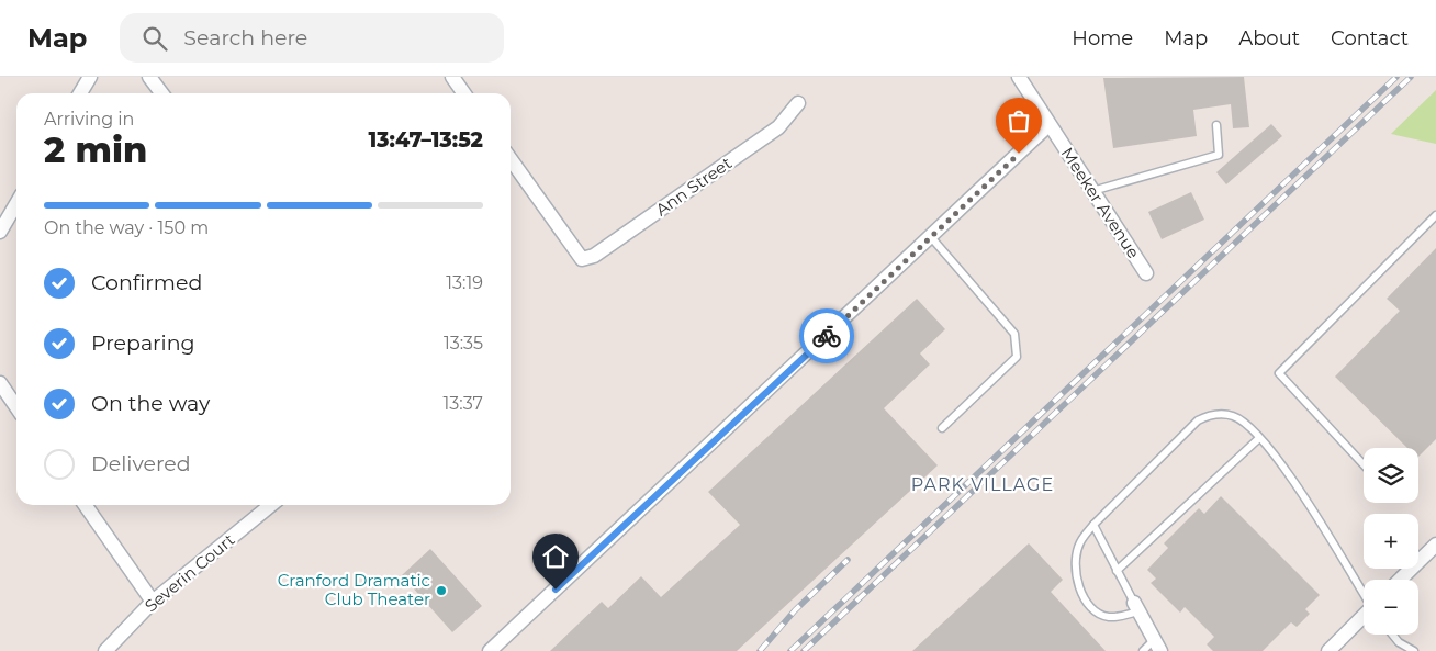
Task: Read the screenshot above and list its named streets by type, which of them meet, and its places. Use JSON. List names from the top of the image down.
{
  "streets": {
    "street": ["Ann Street", "Meeker Avenue", "Severin Court"]
  },
  "districts": ["PARK VILLAGE"],
  "places": ["Cranford Dramatic Club Theater"],
  "page": {
    "header": "Map",
    "search": "Search here",
    "nav": [
      "Home",
      "Map",
      "About",
      "Contact"
    ],
    "heading": ["2 min", "Arriving in", "13:47–13:52"],
    "bar": "On the way · 150 m",
    "list": [
      ["Confirmed", "13:19"],
      ["Preparing", "13:35"],
      ["On the way", "13:37"],
      "Delivered"
    ],
    "map_buttons": ["+", "−"]
  }
}
